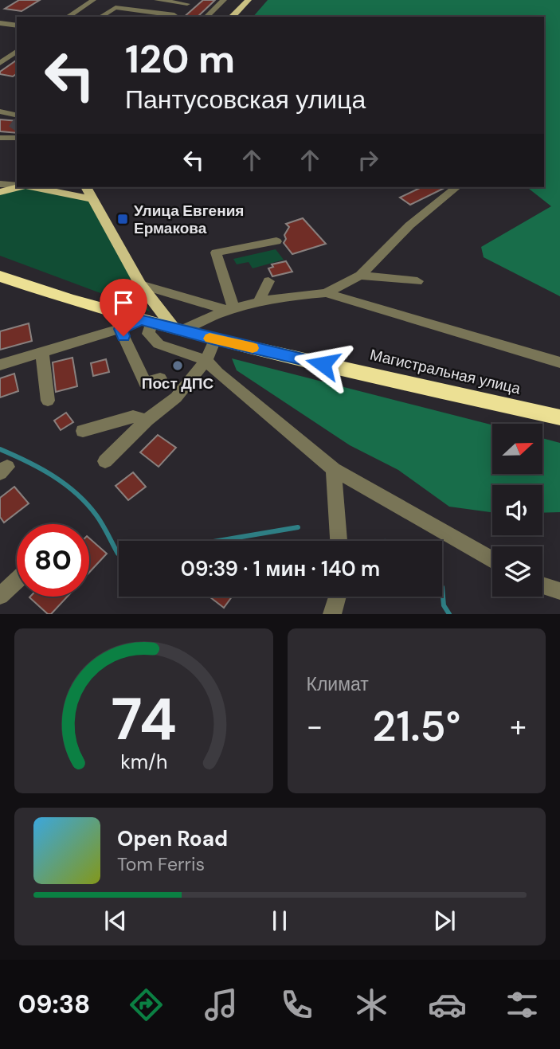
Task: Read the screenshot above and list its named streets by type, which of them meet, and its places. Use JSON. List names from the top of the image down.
{
  "streets": {
    "highway": ["Магистральная улица"]
  },
  "places": {
    "transit": ["Улица Евгения Ермакова"],
    "other": ["Пост ДПС"]
  },
  "north": "right",
  "page": {
    "turn": ["120 m", "Пантусовская улица"],
    "limit": "80",
    "trip": "09:39 · 1 мин · 140 m",
    "tile": "Климат",
    "heat": ["−", "21.5°", "+"],
    "song": ["Open Road", "Tom Ferris"],
    "tabs": "09:38",
    "gauge": ["74", "km/h"]
  }
}
